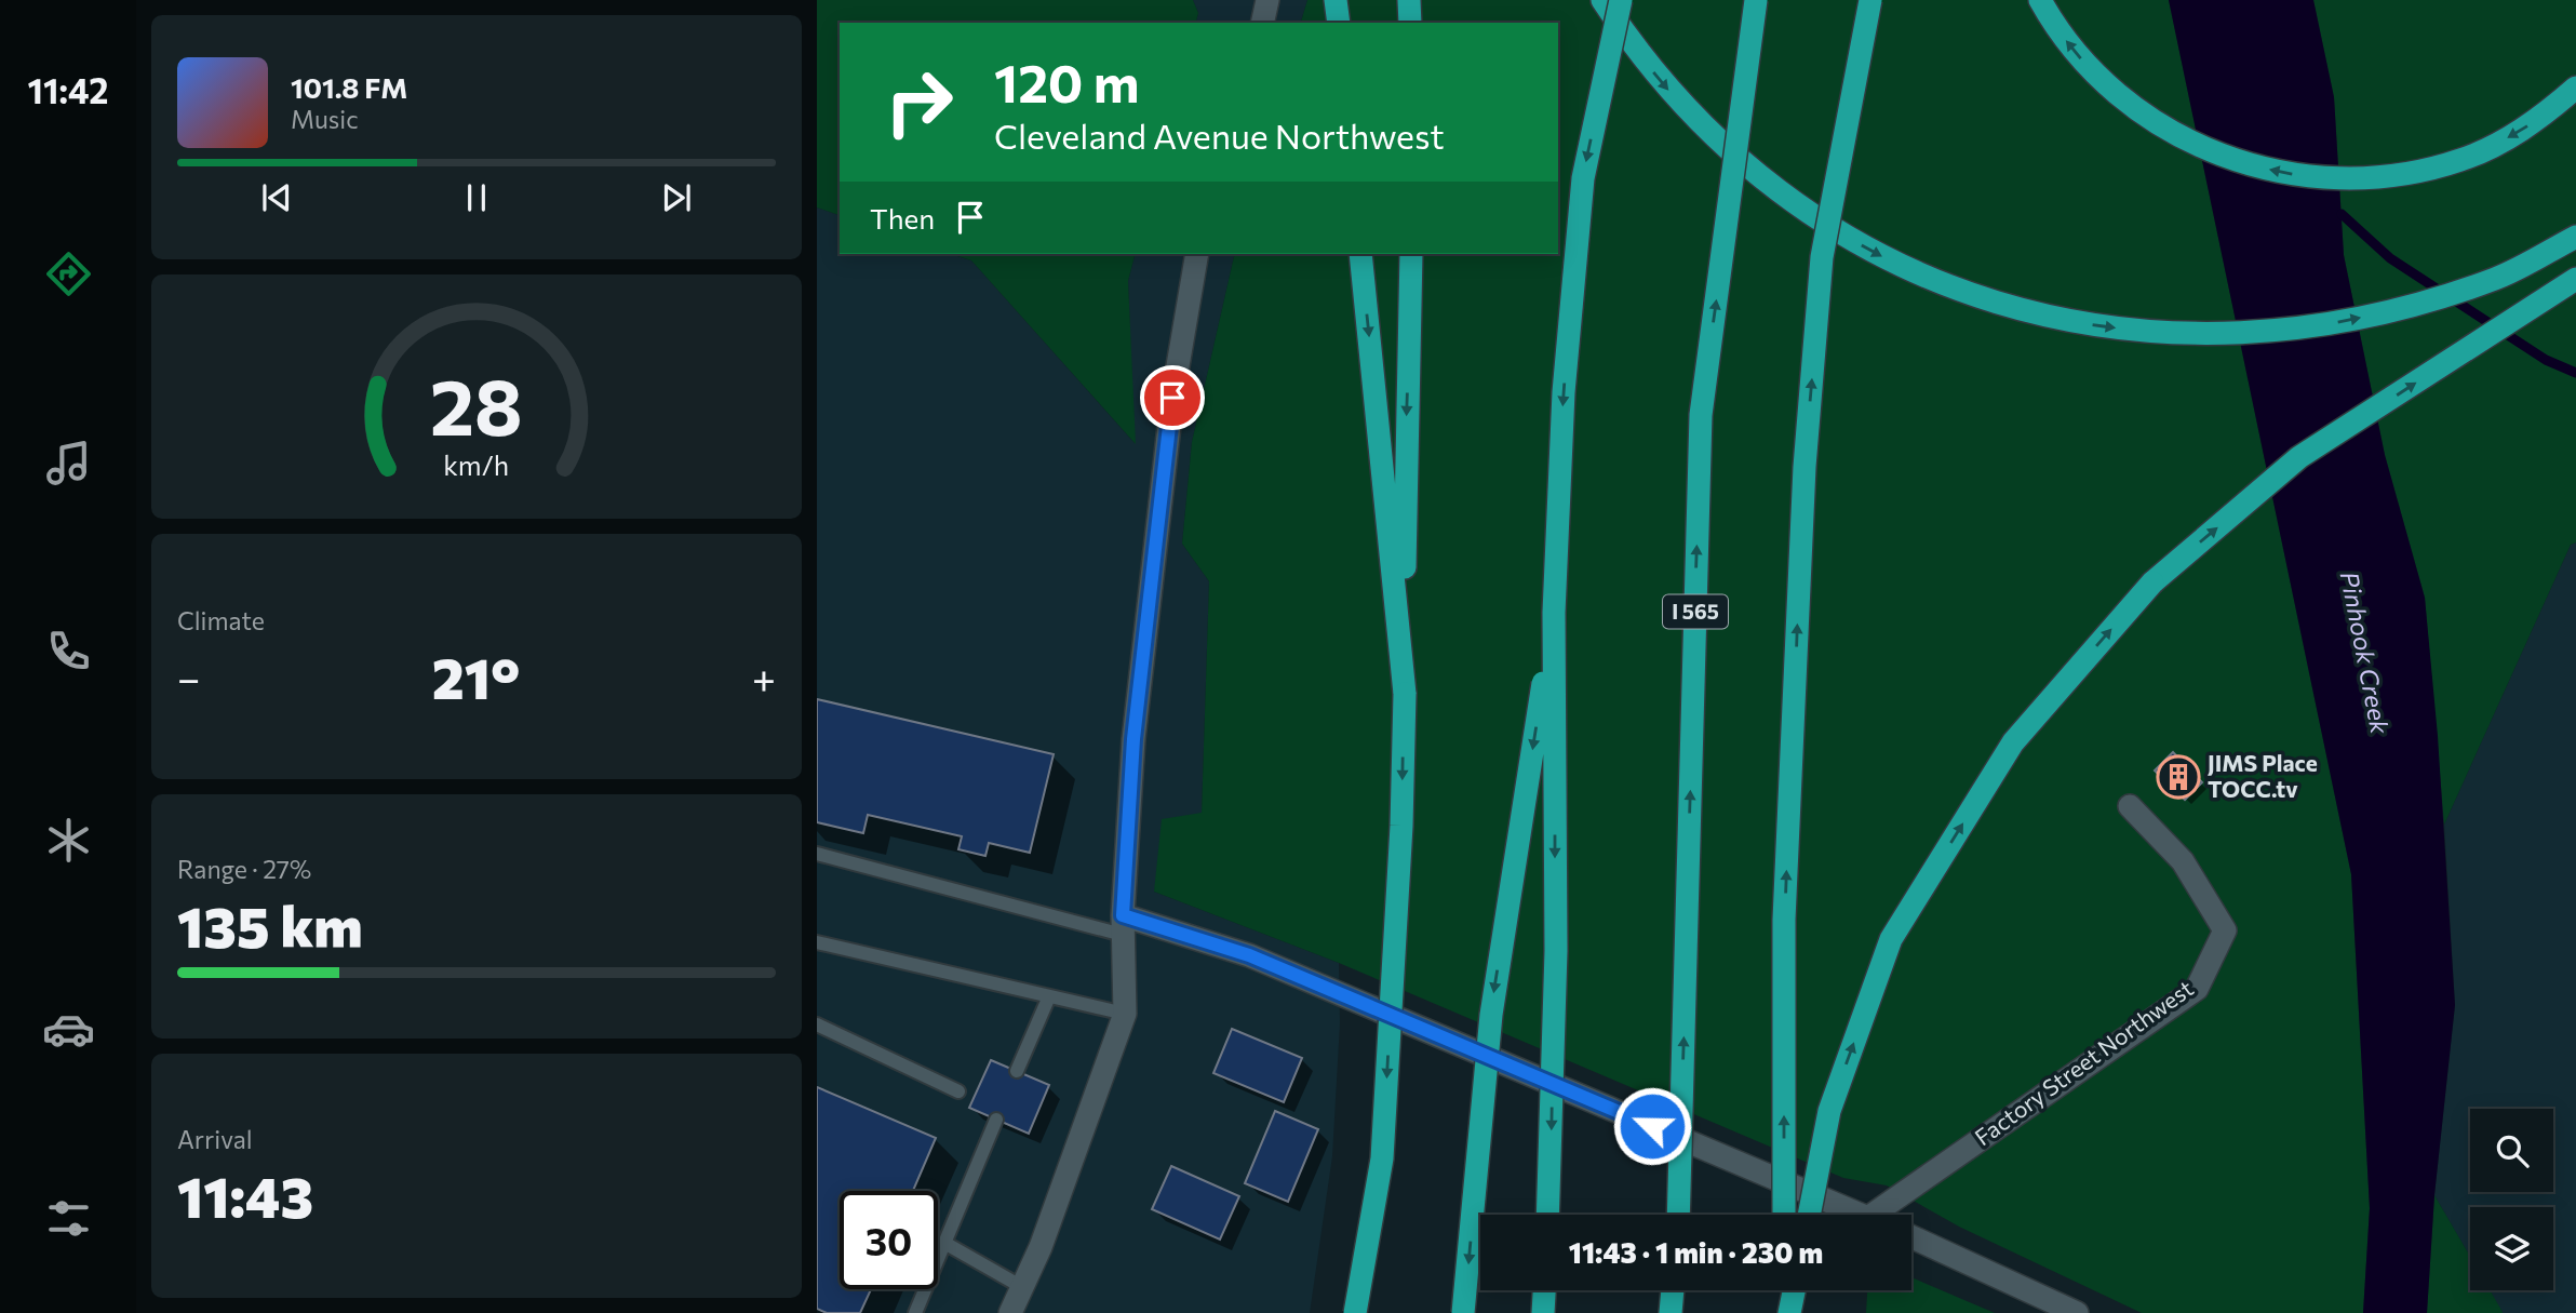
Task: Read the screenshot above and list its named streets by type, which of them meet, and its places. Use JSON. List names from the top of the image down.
{
  "streets": {
    "highway": ["I 565"],
    "street": ["Factory Street Northwest"]
  },
  "water": ["Pinhook Creek"],
  "places": {
    "building": ["JIMS Place TOCC.tv"]
  },
  "page": {
    "tabs": "11:42",
    "turn": ["120 m", "Cleveland Avenue Northwest"],
    "song": ["101.8 FM", "Music"],
    "then": "Then",
    "tile": [
      "Climate",
      ["Range · 27%", "135 km"],
      ["Arrival", "11:43"]
    ],
    "heat": ["−", "21°", "+"],
    "limit": "30",
    "trip": "11:43 · 1 min · 230 m",
    "gauge": ["28", "km/h"]
  }
}
